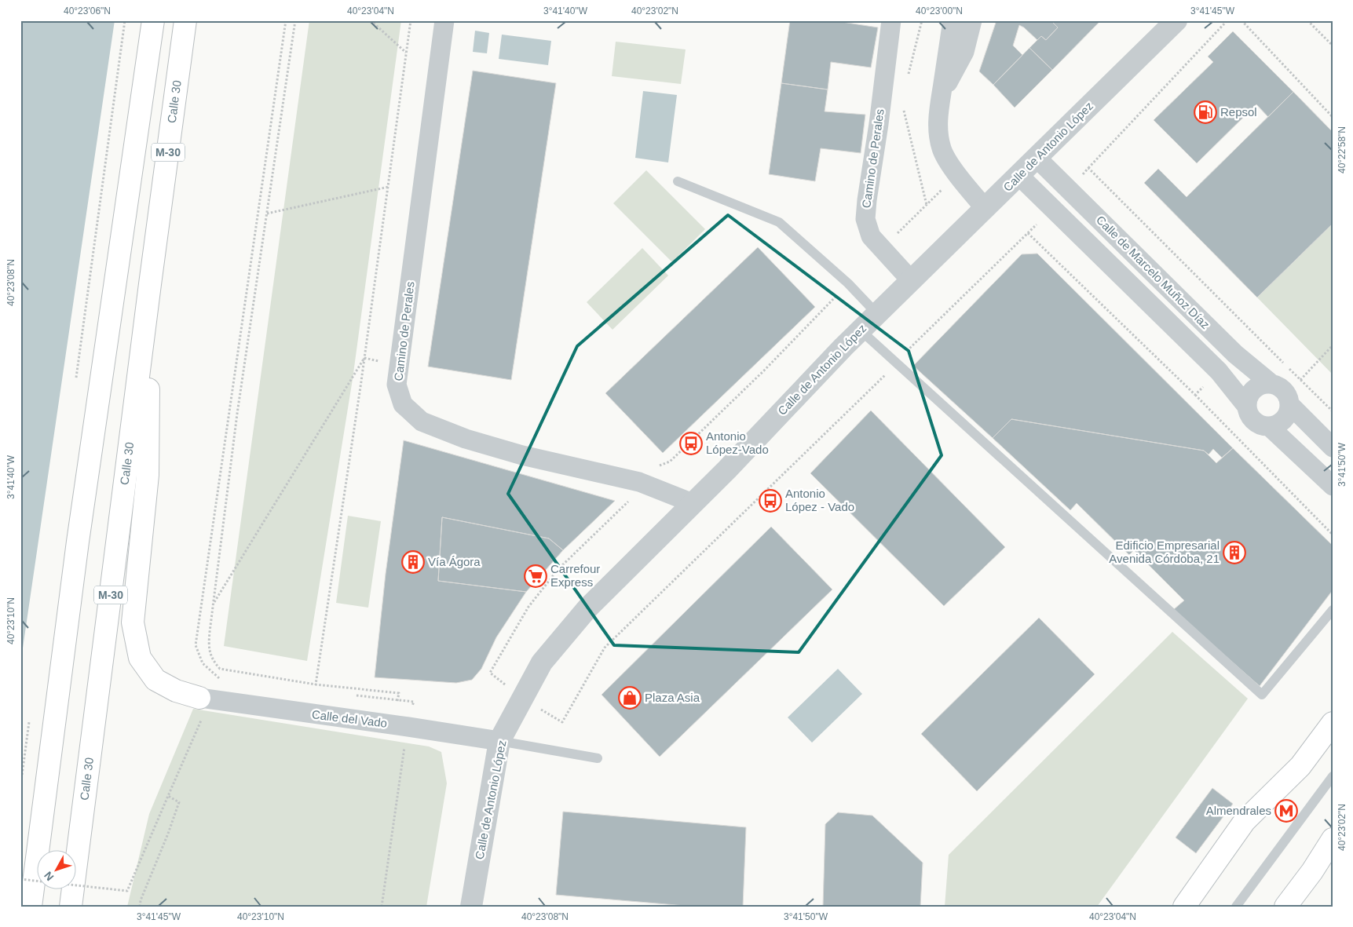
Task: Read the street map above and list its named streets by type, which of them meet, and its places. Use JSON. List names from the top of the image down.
{
  "streets": {
    "main road": ["Calle 30", "M-30"],
    "street": [
      "Calle de Antonio López",
      "Camino de Perales",
      "Calle de Marcelo Muñoz Díaz",
      "Calle del Vado"
    ]
  },
  "crossings": [
    ["Calle de Antonio López", "Camino de Perales"],
    ["Calle de Antonio López", "Calle de Marcelo Muñoz Díaz"],
    ["Calle de Antonio López", "Calle del Vado"]
  ],
  "places": {
    "fuel station": ["Repsol"],
    "bus stop": ["Antonio López-Vado", "Antonio López - Vado"],
    "building": ["Edificio Empresarial Avenida Córdoba, 21", "Vía Ágora"],
    "supermarket": ["Carrefour Express"],
    "shop": ["Plaza Asia"],
    "metro station": ["Almendrales"]
  },
  "north": "bottom left",
  "coordinates": [
    "40°23'06\"N",
    "40°23'04\"N",
    "3°41'40\"W",
    "40°23'02\"N",
    "40°23'00\"N",
    "3°41'45\"W",
    "40°22'58\"N",
    "40°23'08\"N",
    "3°41'50\"W",
    "40°23'10\"N"
  ]
}
